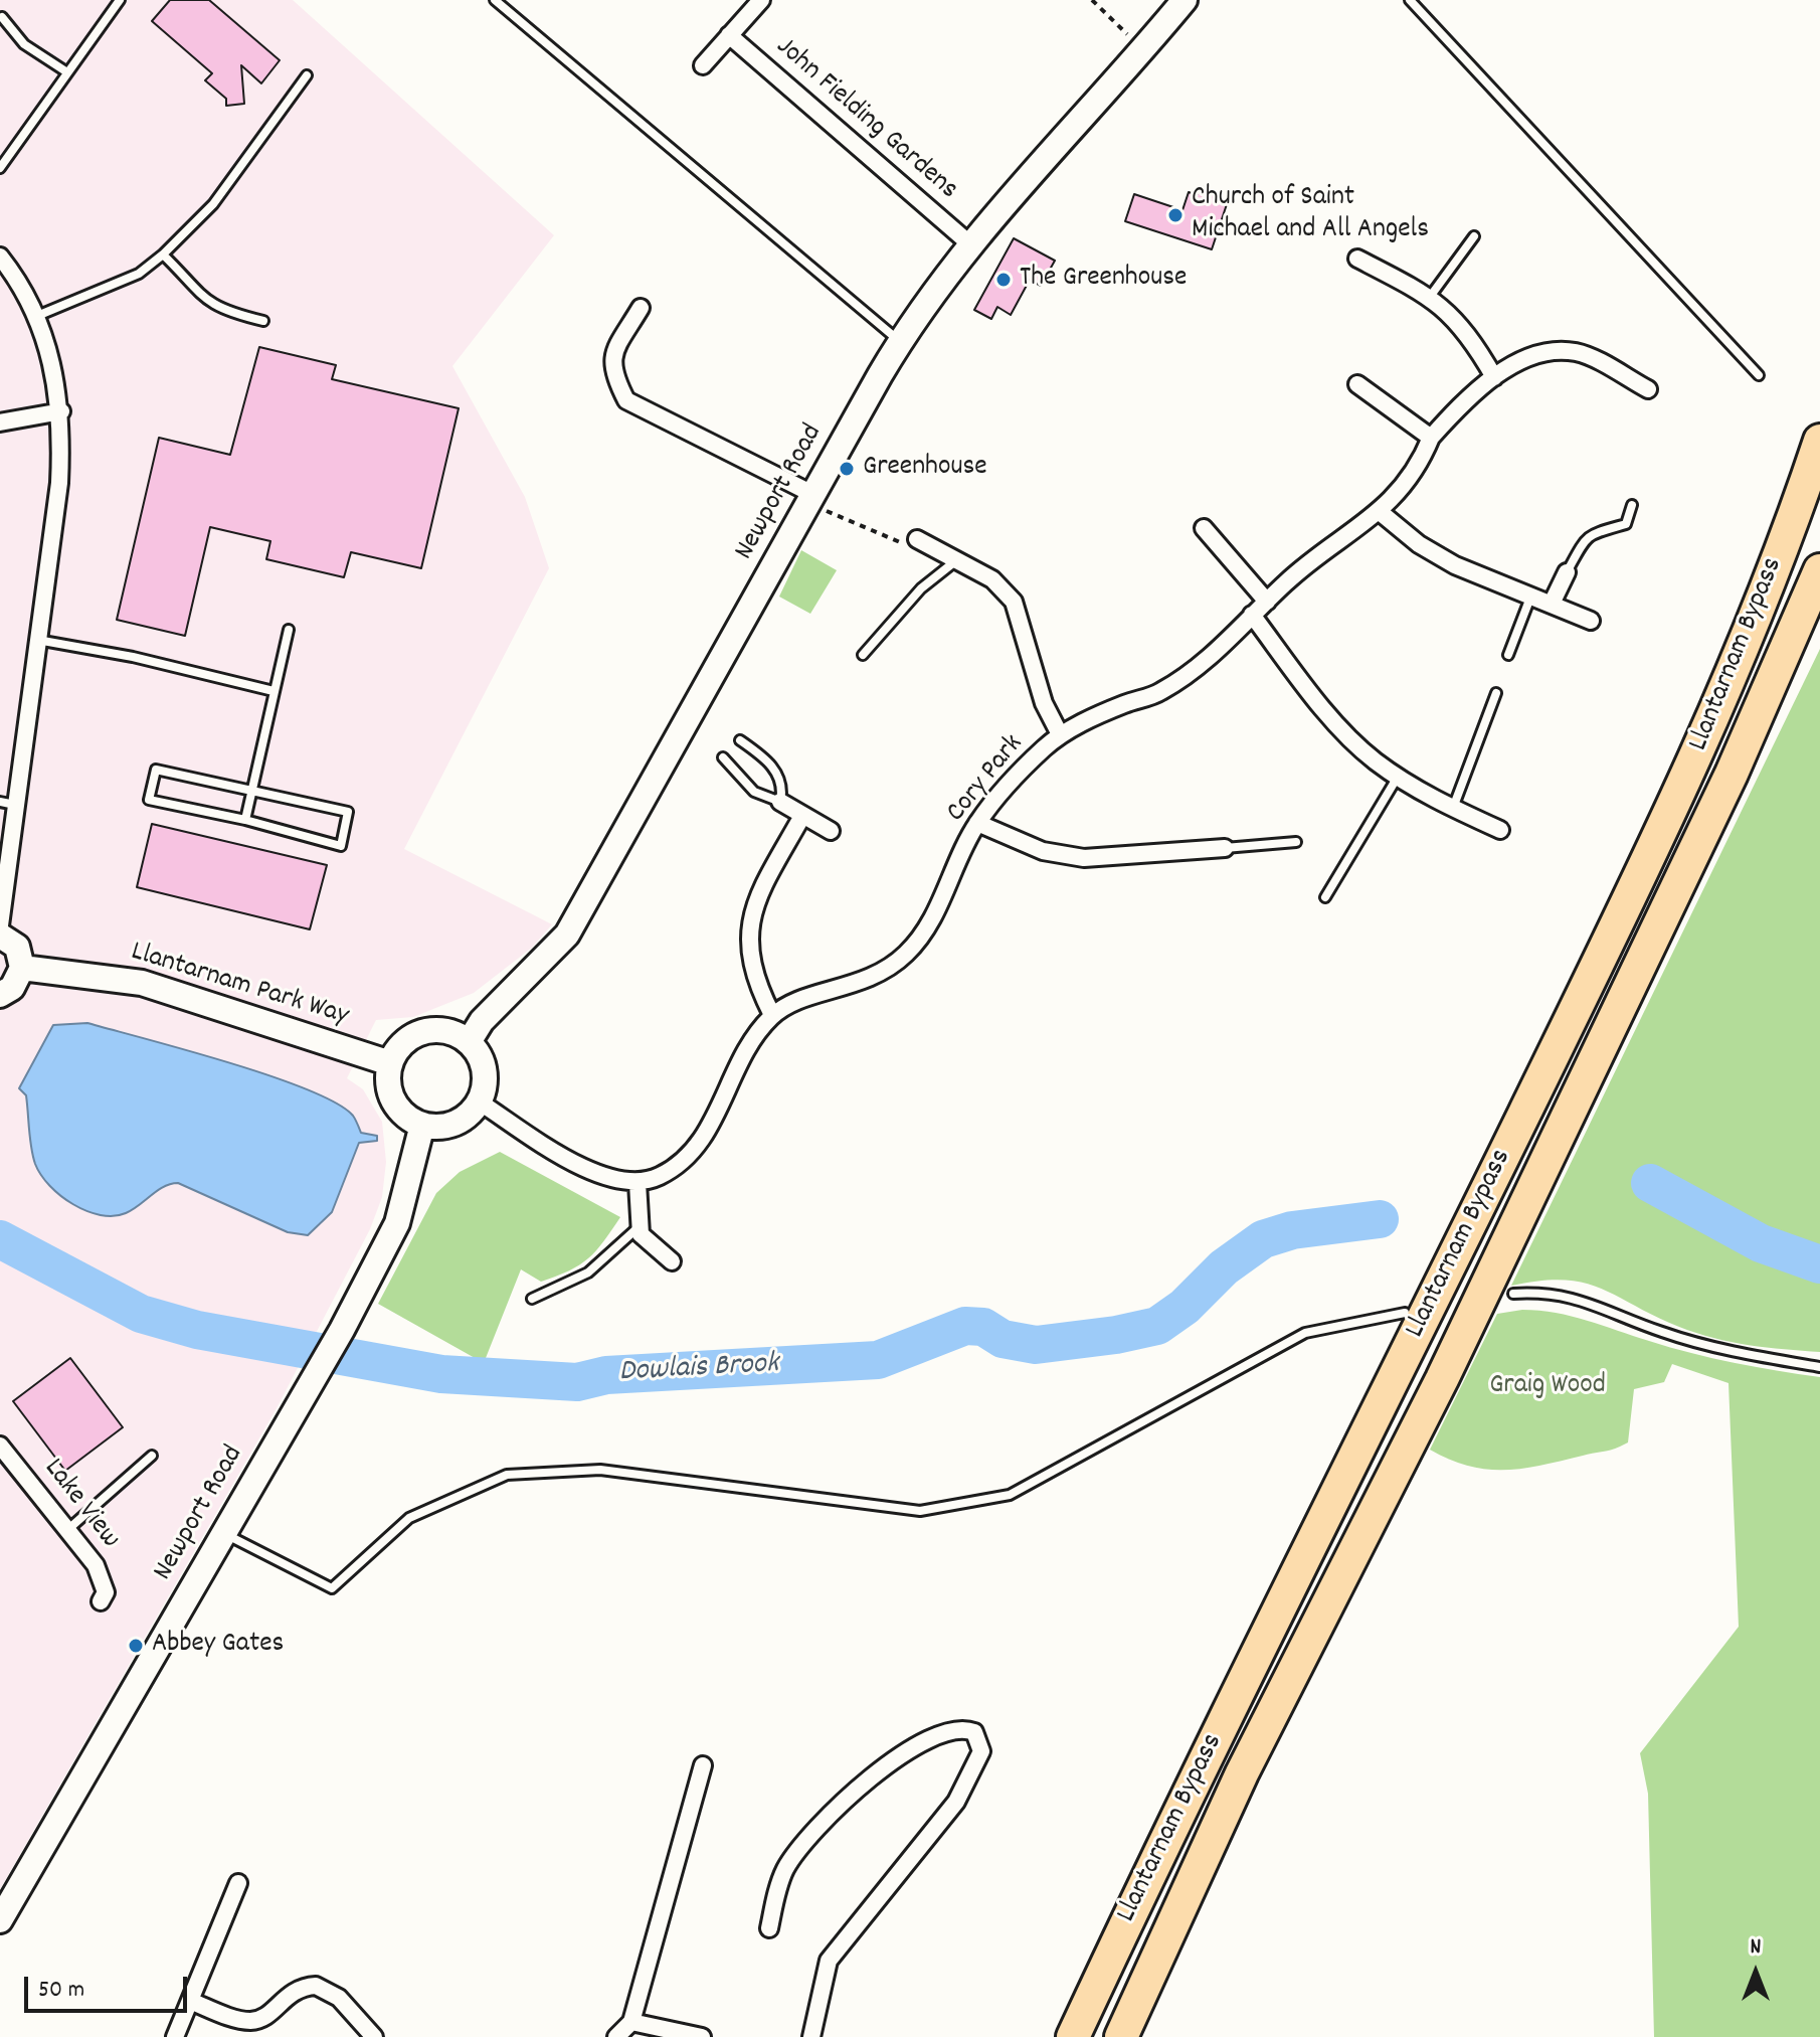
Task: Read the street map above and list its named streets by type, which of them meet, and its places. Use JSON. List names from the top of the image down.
{
  "streets": {
    "highway": ["Llantarnam Bypass"],
    "street": [
      "John Fielding Gardens",
      "Newport Road",
      "Cory Park",
      "Llantarnam Park Way",
      "Lake View"
    ]
  },
  "crossings": [
    ["John Fielding Gardens", "Newport Road"],
    ["Newport Road", "Llantarnam Park Way"]
  ],
  "water": ["Dowlais Brook"],
  "parks": ["Graig Wood"],
  "places": [
    "Church of Saint Michael and All Angels",
    "The Greenhouse",
    "Greenhouse",
    "Abbey Gates"
  ],
  "scale_bar": "50 m",
  "north": "top"
}
